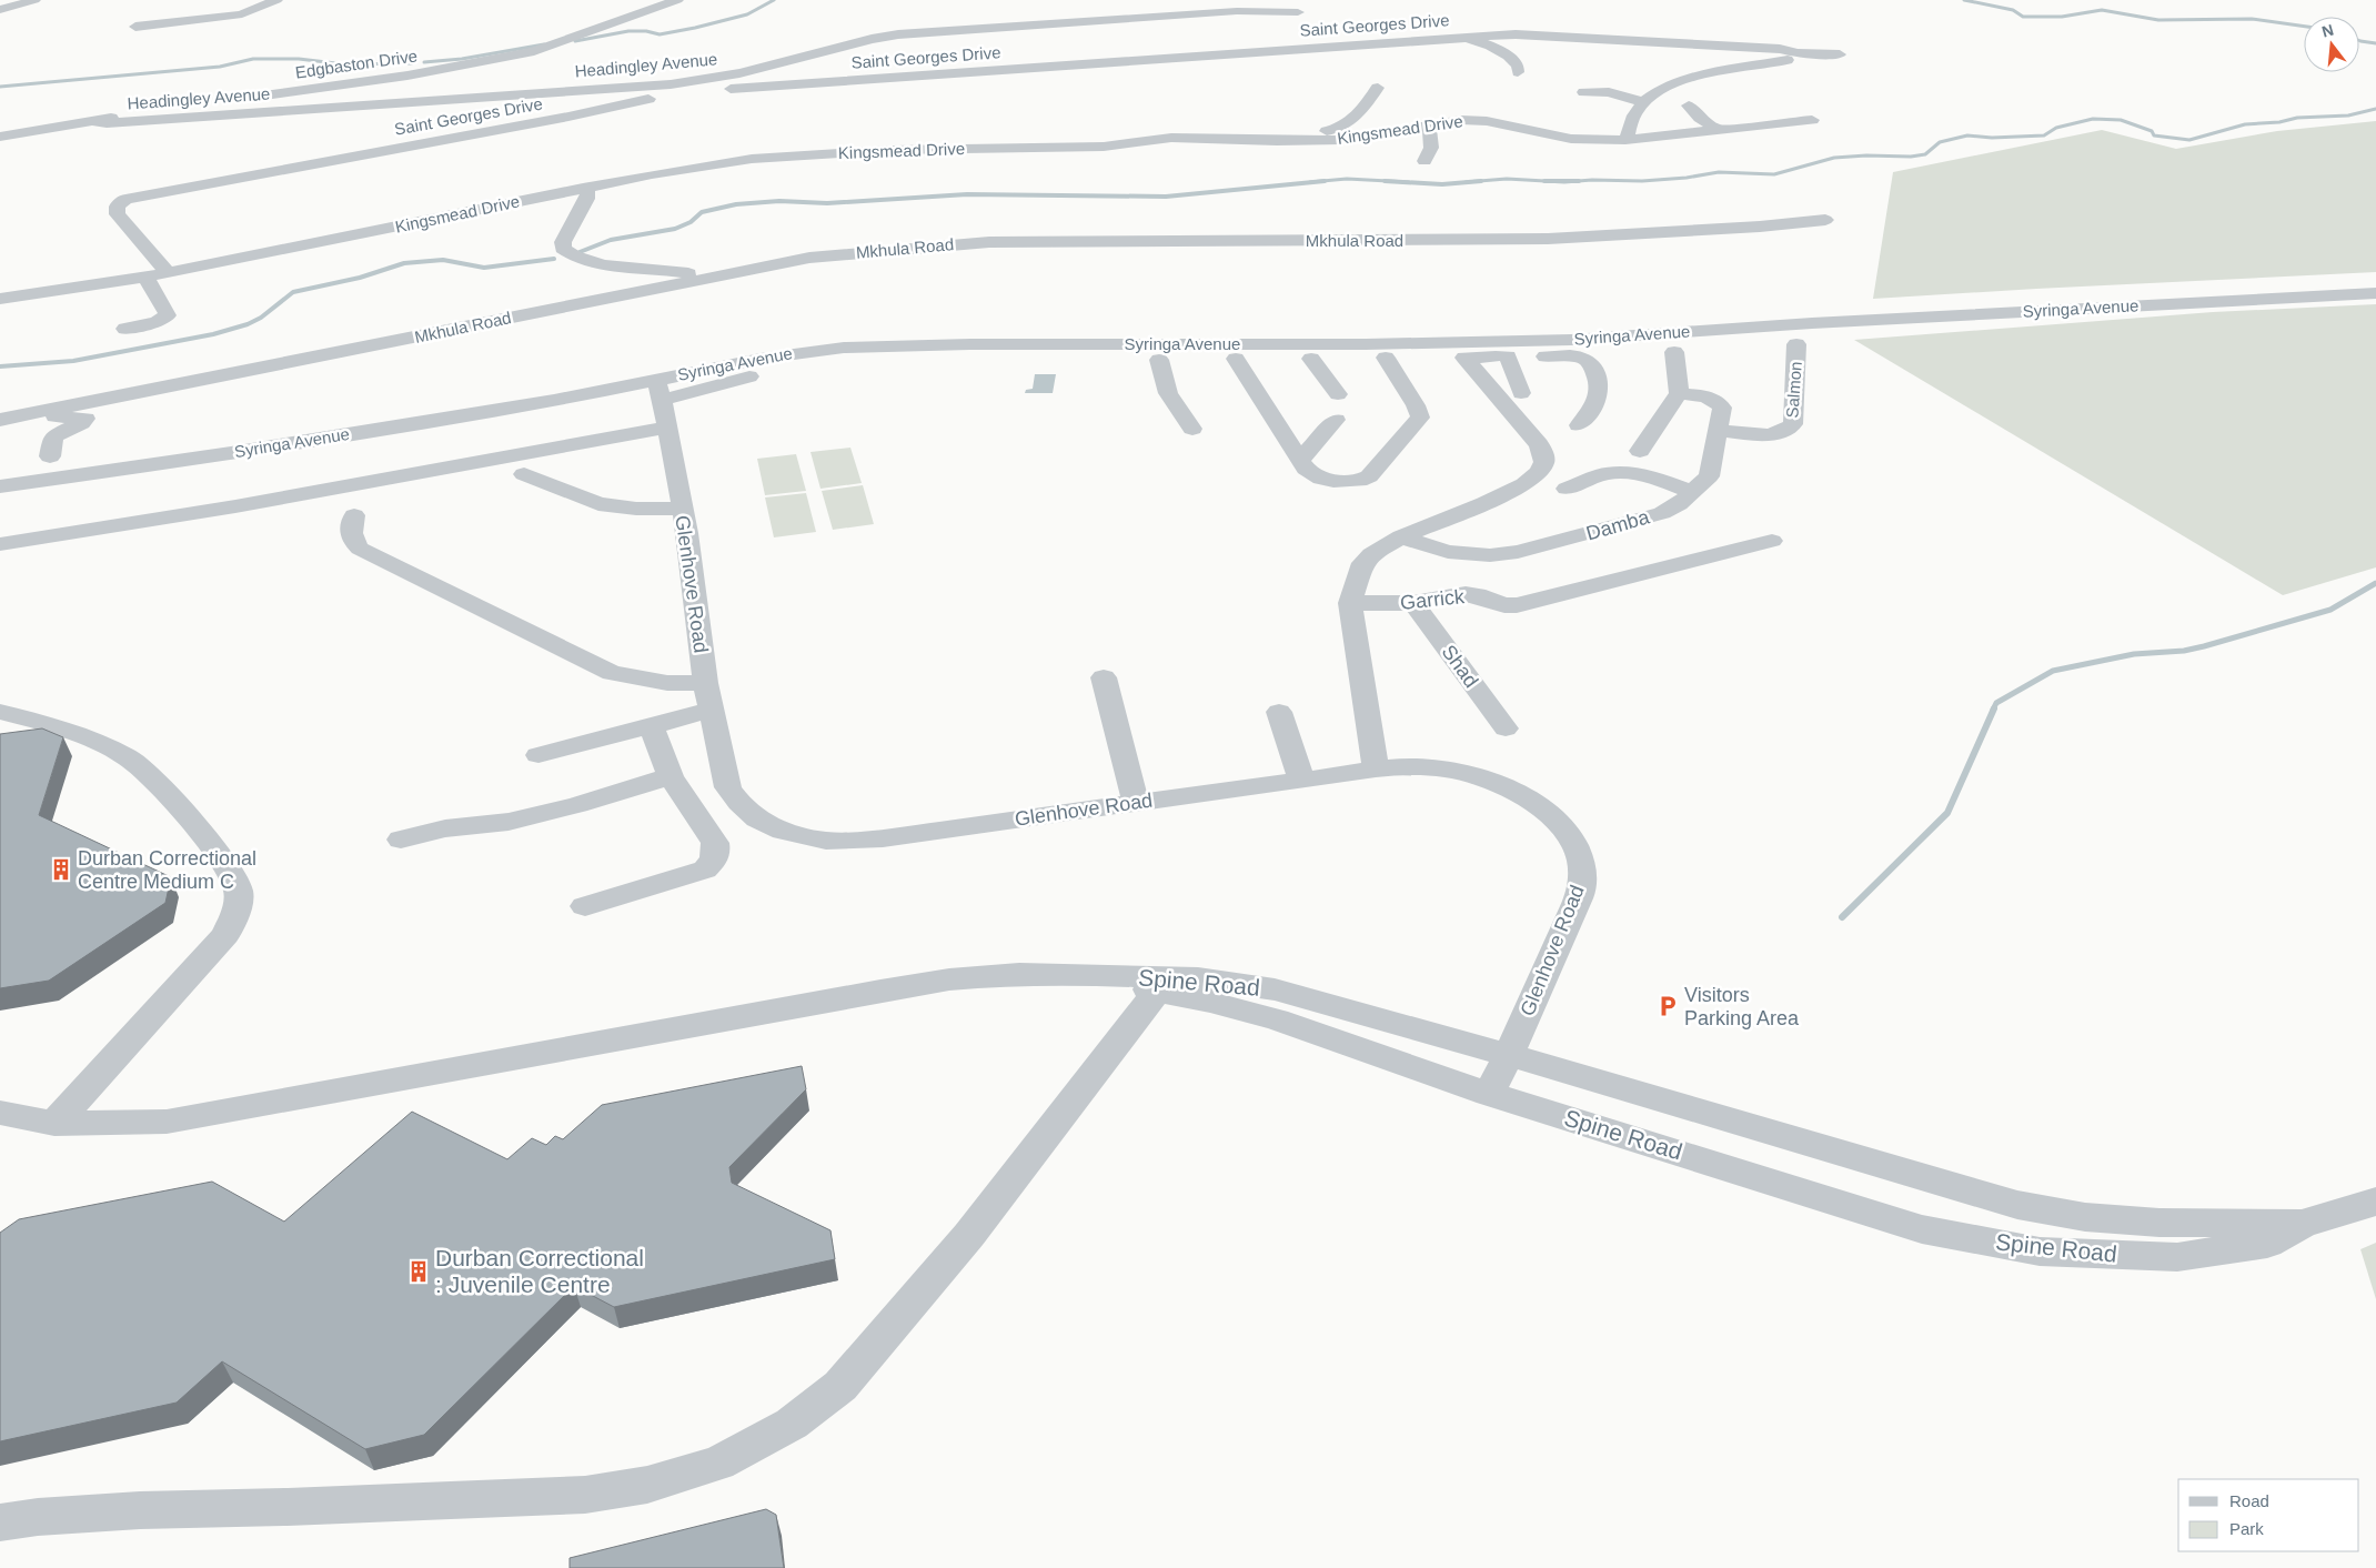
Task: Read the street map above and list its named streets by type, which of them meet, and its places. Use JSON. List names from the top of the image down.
{
  "streets": {
    "street": [
      "Saint Georges Drive",
      "Edgbaston Drive",
      "Headingley Avenue",
      "Kingsmead Drive",
      "Mkhula Road",
      "Syringa Avenue",
      "Salmon",
      "Damba",
      "Glenhove Road",
      "Garrick",
      "Shad",
      "Spine Road"
    ]
  },
  "crossings": [
    ["Saint Georges Drive", "Headingley Avenue"],
    ["Saint Georges Drive", "Kingsmead Drive"],
    ["Syringa Avenue", "Glenhove Road"],
    ["Salmon", "Damba"],
    ["Glenhove Road", "Spine Road"],
    ["Garrick", "Shad"]
  ],
  "places": {
    "building": ["Durban Correctional Centre Medium C", "Durban Correctional : Juvenile Centre"],
    "parking": ["Visitors Parking Area"]
  },
  "legend": ["Road", "Park"],
  "north": "top"
}
